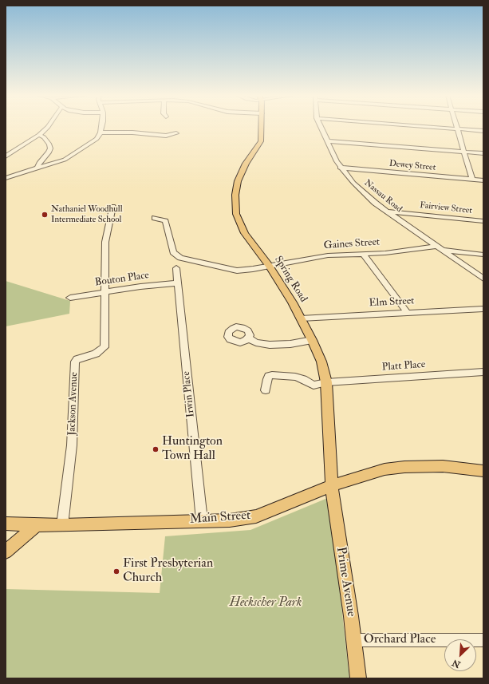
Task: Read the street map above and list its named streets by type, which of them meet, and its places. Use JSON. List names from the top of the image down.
{
  "streets": {
    "main road": ["Spring Road", "Main Street", "Prime Avenue"],
    "street": [
      "Dewey Street",
      "Nassau Road",
      "Fairview Street",
      "Gaines Street",
      "Bouton Place",
      "Elm Street",
      "Platt Place",
      "Irwin Place",
      "Jackson Avenue",
      "Orchard Place"
    ]
  },
  "crossings": [
    ["Dewey Street", "Nassau Road"],
    ["Nassau Road", "Fairview Street"],
    ["Nassau Road", "Gaines Street"],
    ["Gaines Street", "Spring Road"],
    ["Bouton Place", "Irwin Place"],
    ["Bouton Place", "Jackson Avenue"],
    ["Spring Road", "Elm Street"],
    ["Spring Road", "Platt Place"],
    ["Spring Road", "Main Street"],
    ["Spring Road", "Prime Avenue"],
    ["Irwin Place", "Main Street"],
    ["Jackson Avenue", "Main Street"],
    ["Main Street", "Prime Avenue"],
    ["Prime Avenue", "Orchard Place"]
  ],
  "parks": ["Heckscher Park"],
  "places": ["Nathaniel Woodhull Intermediate School", "Huntington Town Hall", "First Presbyterian Church"],
  "north": "bottom left"
}
